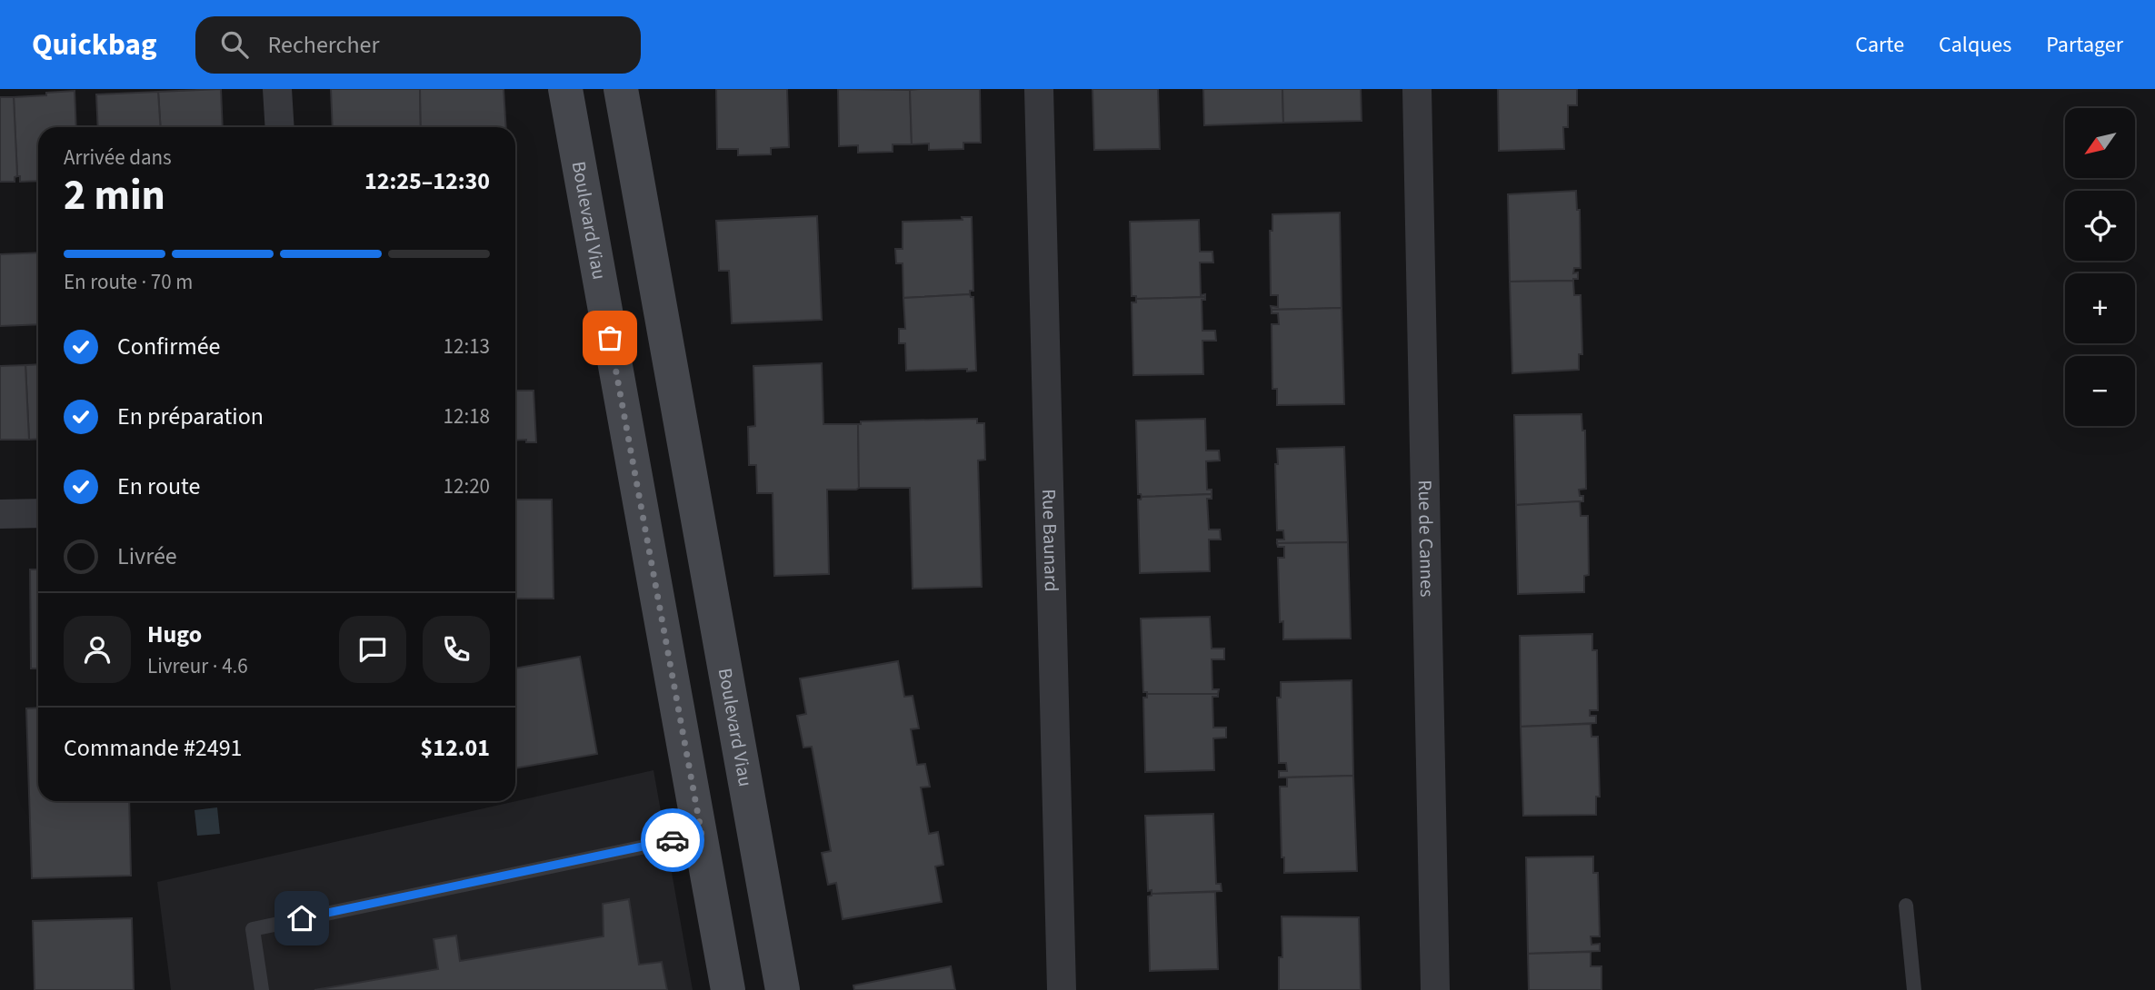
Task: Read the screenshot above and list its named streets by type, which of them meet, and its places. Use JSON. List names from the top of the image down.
{
  "streets": {
    "main road": ["Boulevard Viau"],
    "street": ["Rue Baunard", "Rue de Cannes"]
  },
  "north": "bottom left",
  "page": {
    "header": "Quickbag",
    "search": "Rechercher",
    "nav": ["Carte", "Calques", "Partager"],
    "map_buttons": ["+", "−"],
    "heading": ["2 min", "Arrivée dans", "12:25–12:30"],
    "panel": [
      "Hugo",
      "Livreur · 4.6",
      "Commande #2491",
      "$12.01"
    ],
    "bar": "En route · 70 m",
    "list": [
      ["Confirmée", "12:13"],
      ["En préparation", "12:18"],
      ["En route", "12:20"],
      "Livrée"
    ]
  }
}
